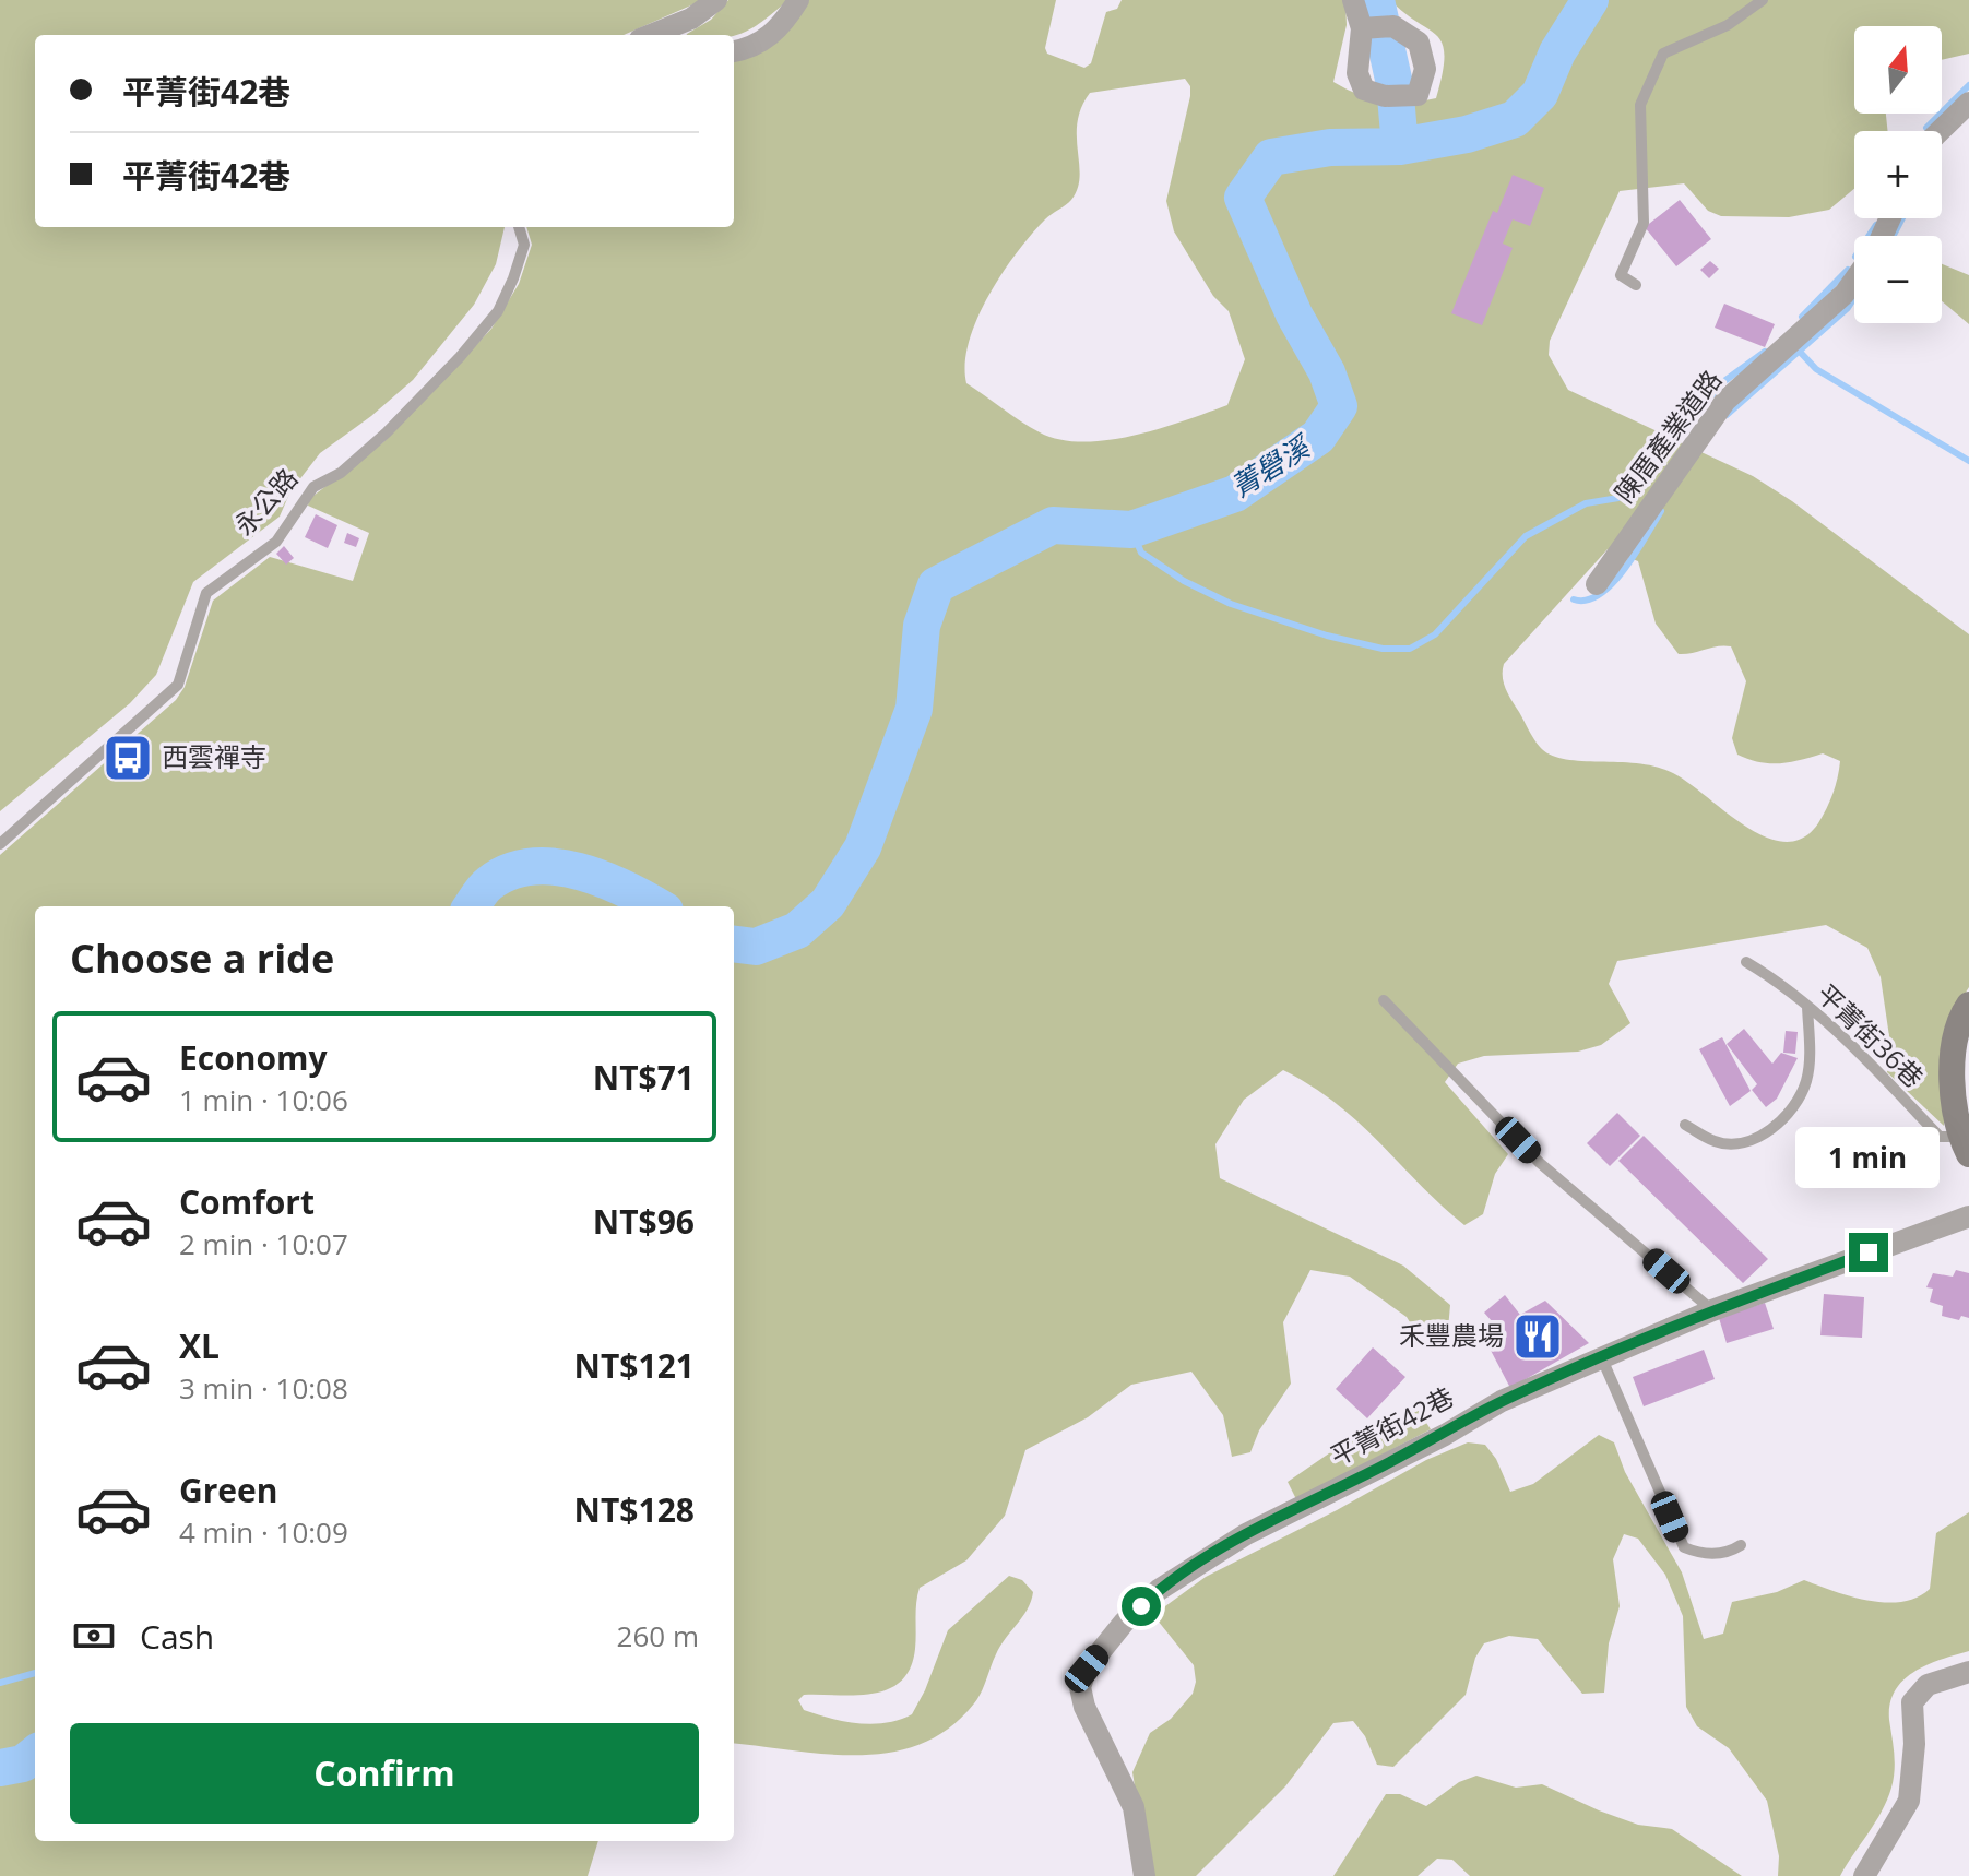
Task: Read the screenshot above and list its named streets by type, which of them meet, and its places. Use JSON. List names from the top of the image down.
{
  "streets": {
    "street": ["陳厝產業道路", "平菁街42巷"],
    "lane": ["永公路", "平菁街36巷"]
  },
  "water": ["菁礐溪"],
  "places": {
    "bus stop": ["西雲禪寺"],
    "restaurant": ["禾豐農場"]
  },
  "north": "top",
  "page": {
    "map_buttons": ["+", "−"],
    "banner": ["平菁街42巷", "平菁街42巷"],
    "heading": "Choose a ride",
    "list": [
      {
        "name": "Economy",
        "note": "1 min · 10:06",
        "value": "NT$71"
      },
      {
        "name": "Comfort",
        "note": "2 min · 10:07",
        "value": "NT$96"
      },
      {
        "name": "XL",
        "note": "3 min · 10:08",
        "value": "NT$121"
      },
      {
        "name": "Green",
        "note": "4 min · 10:09",
        "value": "NT$128"
      }
    ],
    "bubble": "1 min",
    "pay": ["Cash", "260 m"],
    "buttons": "Confirm"
  }
}
